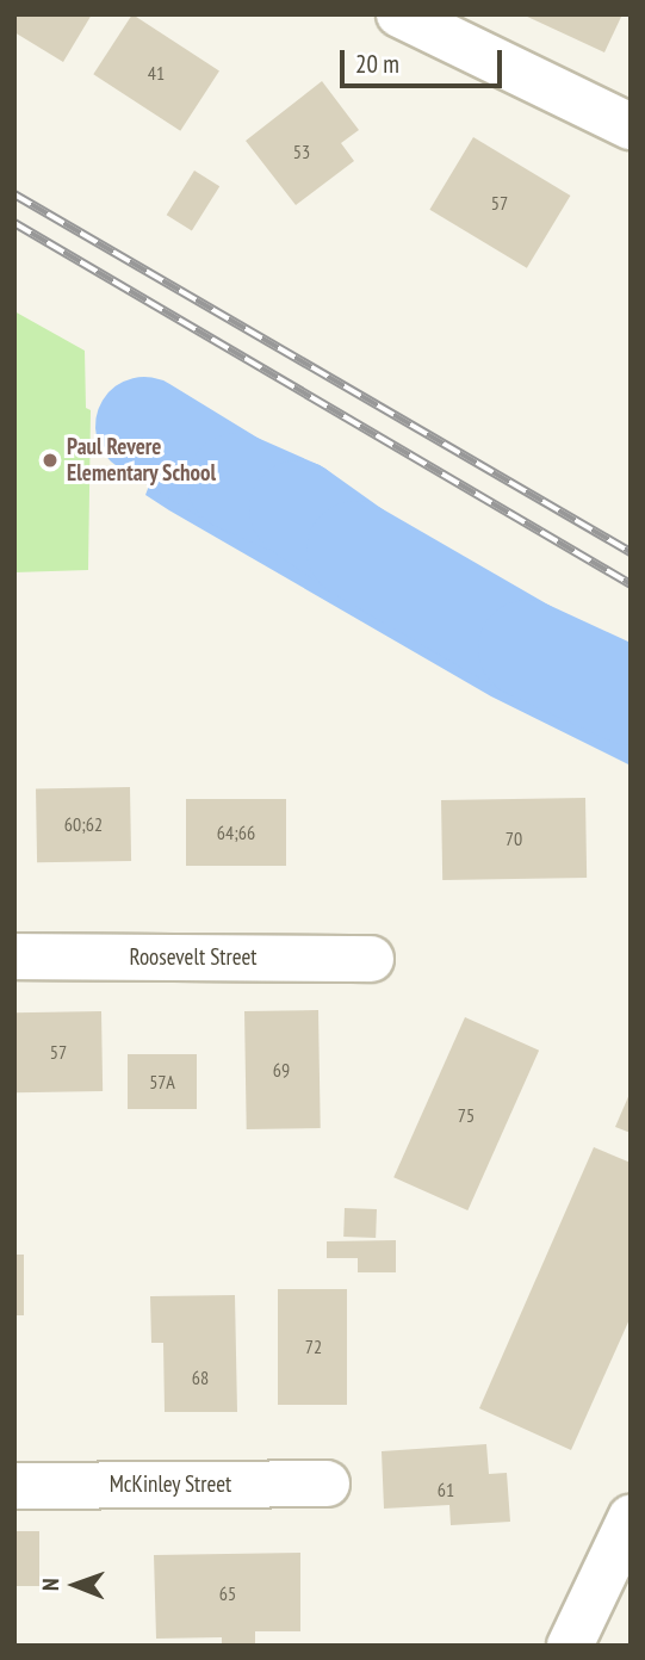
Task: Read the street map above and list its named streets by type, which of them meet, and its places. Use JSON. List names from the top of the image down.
{
  "streets": {
    "street": ["Roosevelt Street", "McKinley Street"]
  },
  "places": ["Paul Revere Elementary School"],
  "house_numbers": [
    "41",
    "53",
    "57",
    "60;62",
    "64;66",
    "70",
    "57",
    "69",
    "57A",
    "75",
    "72",
    "68",
    "61",
    "65"
  ],
  "scale_bar": "20 m",
  "north": "left"
}
